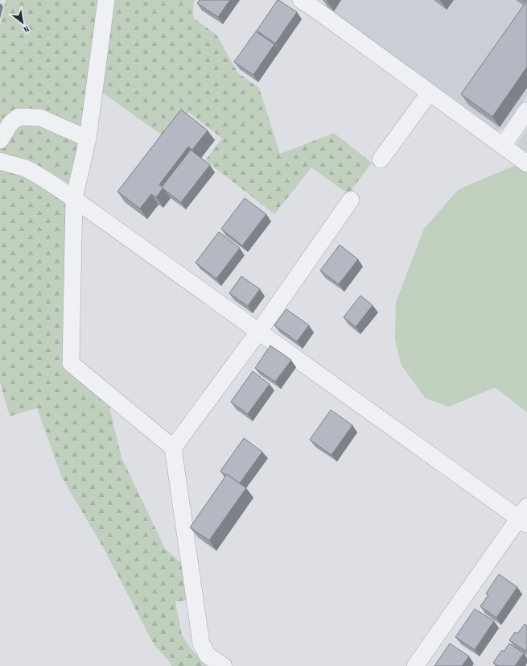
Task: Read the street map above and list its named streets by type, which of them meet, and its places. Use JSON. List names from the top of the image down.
{
  "north": "bottom right"
}
